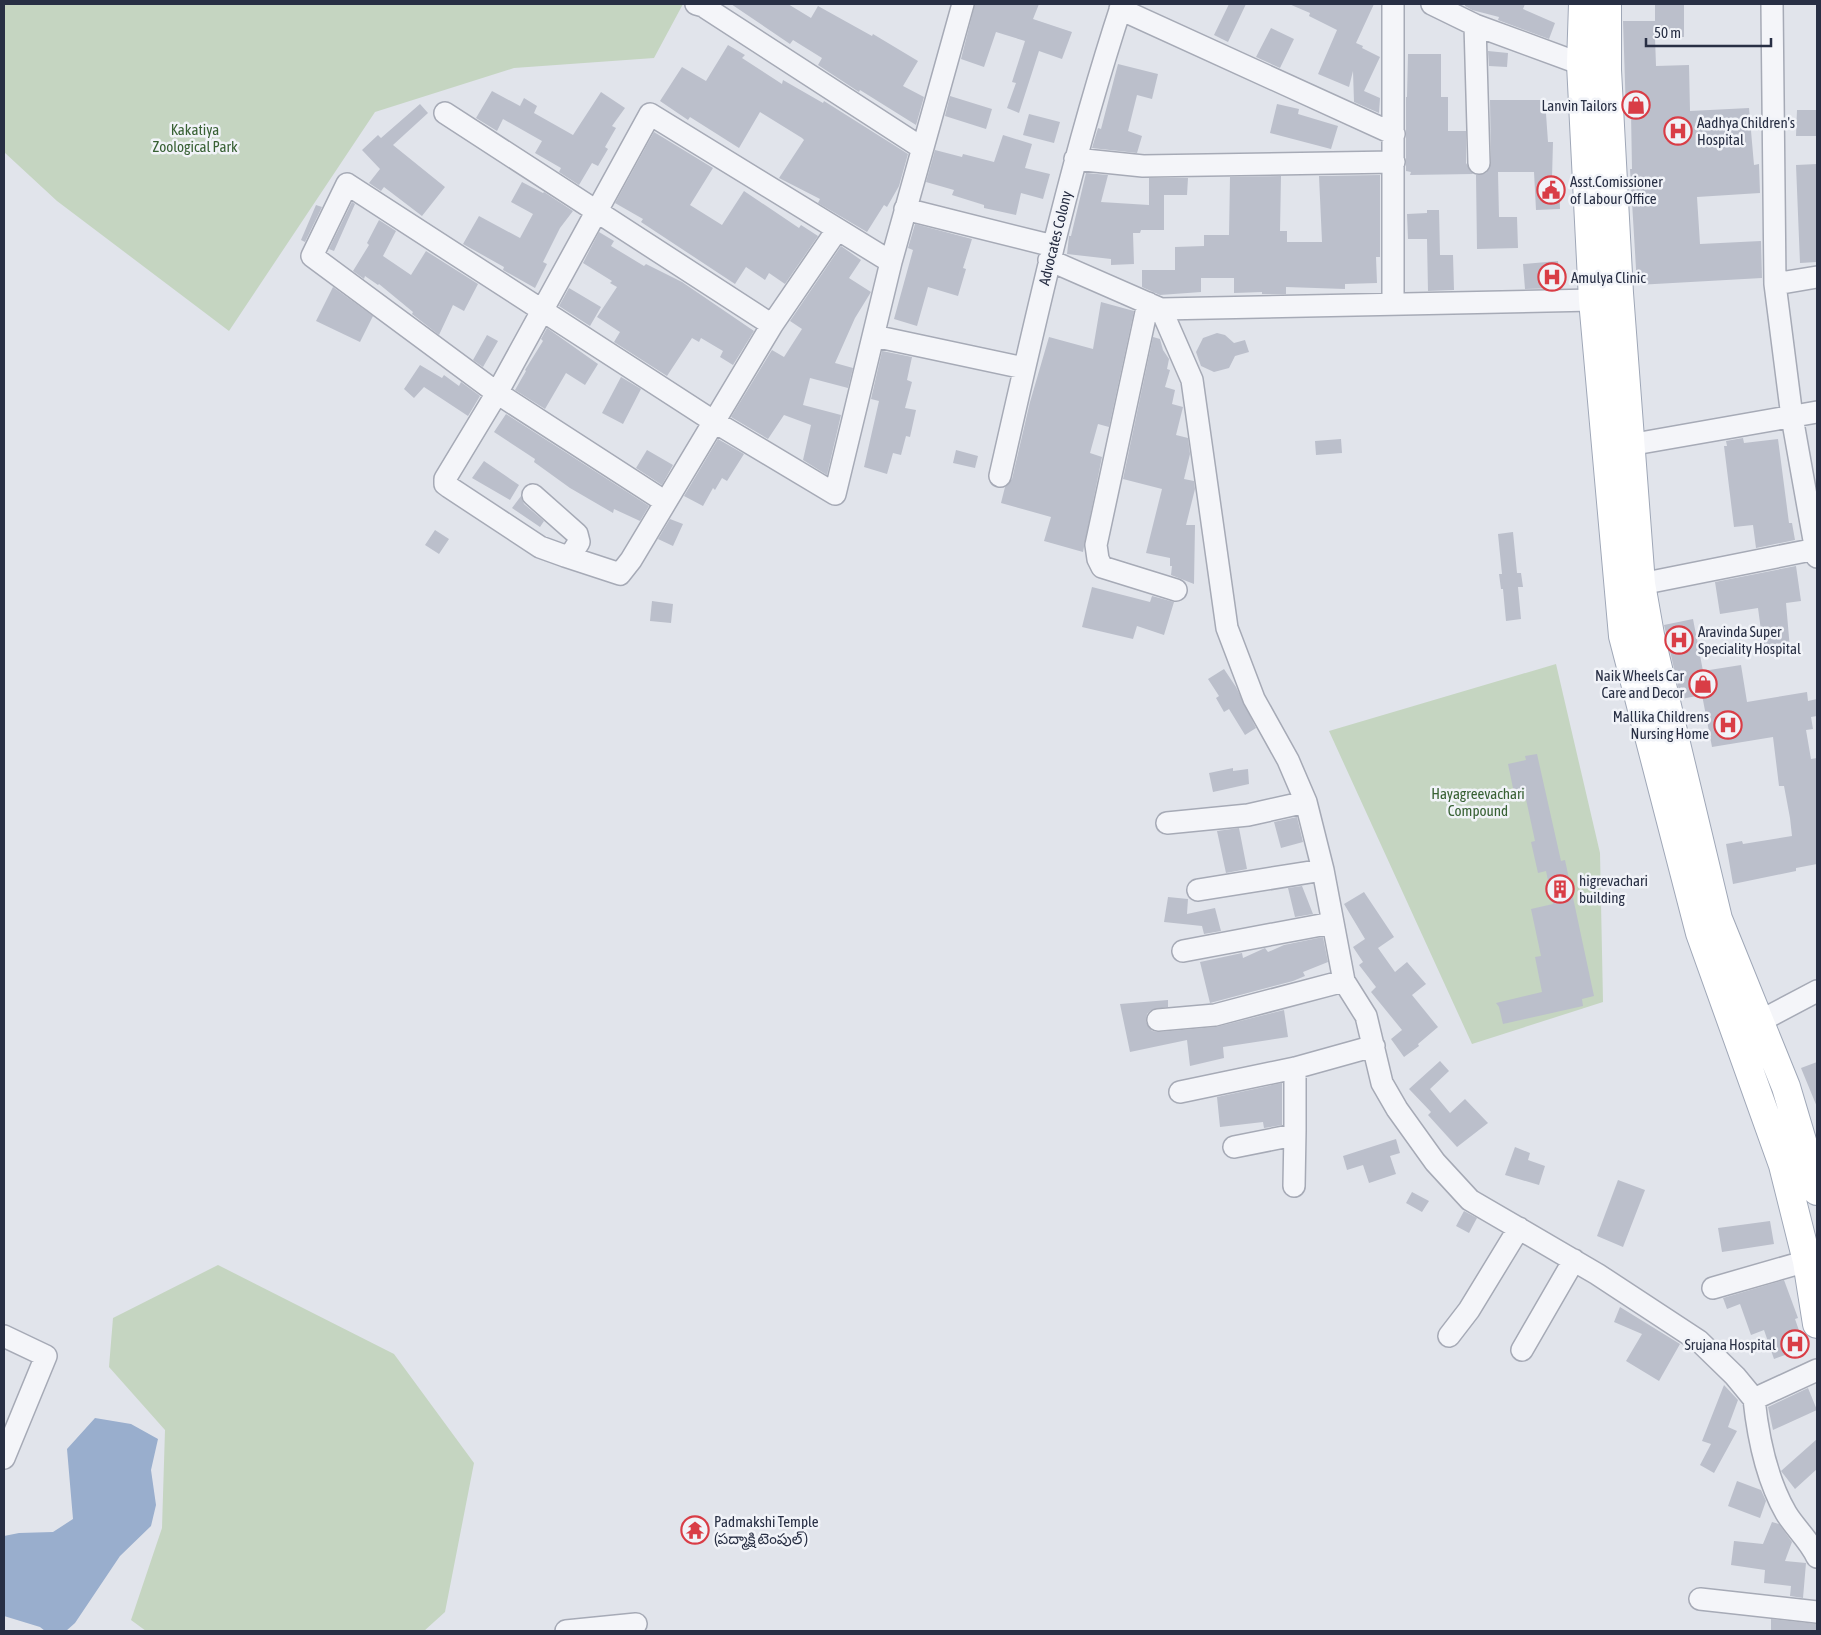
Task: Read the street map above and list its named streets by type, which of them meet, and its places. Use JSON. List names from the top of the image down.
{
  "streets": {
    "street": ["Advocates Colony"]
  },
  "parks": ["Kakatiya Zoological Park", "Hayagreevachari Compound"],
  "places": {
    "shop": ["Lanvin Tailors", "Naik Wheels Car Care and Decor"],
    "hospital": [
      "Aadhya Children's Hospital",
      "Amulya Clinic",
      "Aravinda Super Speciality Hospital",
      "Mallika Childrens Nursing Home",
      "Srujana Hospital"
    ],
    "public building": ["Asst.Comissioner of Labour Office"],
    "building": ["higrevachari building"],
    "temple": ["Padmakshi Temple (పద్మాక్షి టెంపుల్ )"]
  },
  "scale_bar": "50 m"
}
